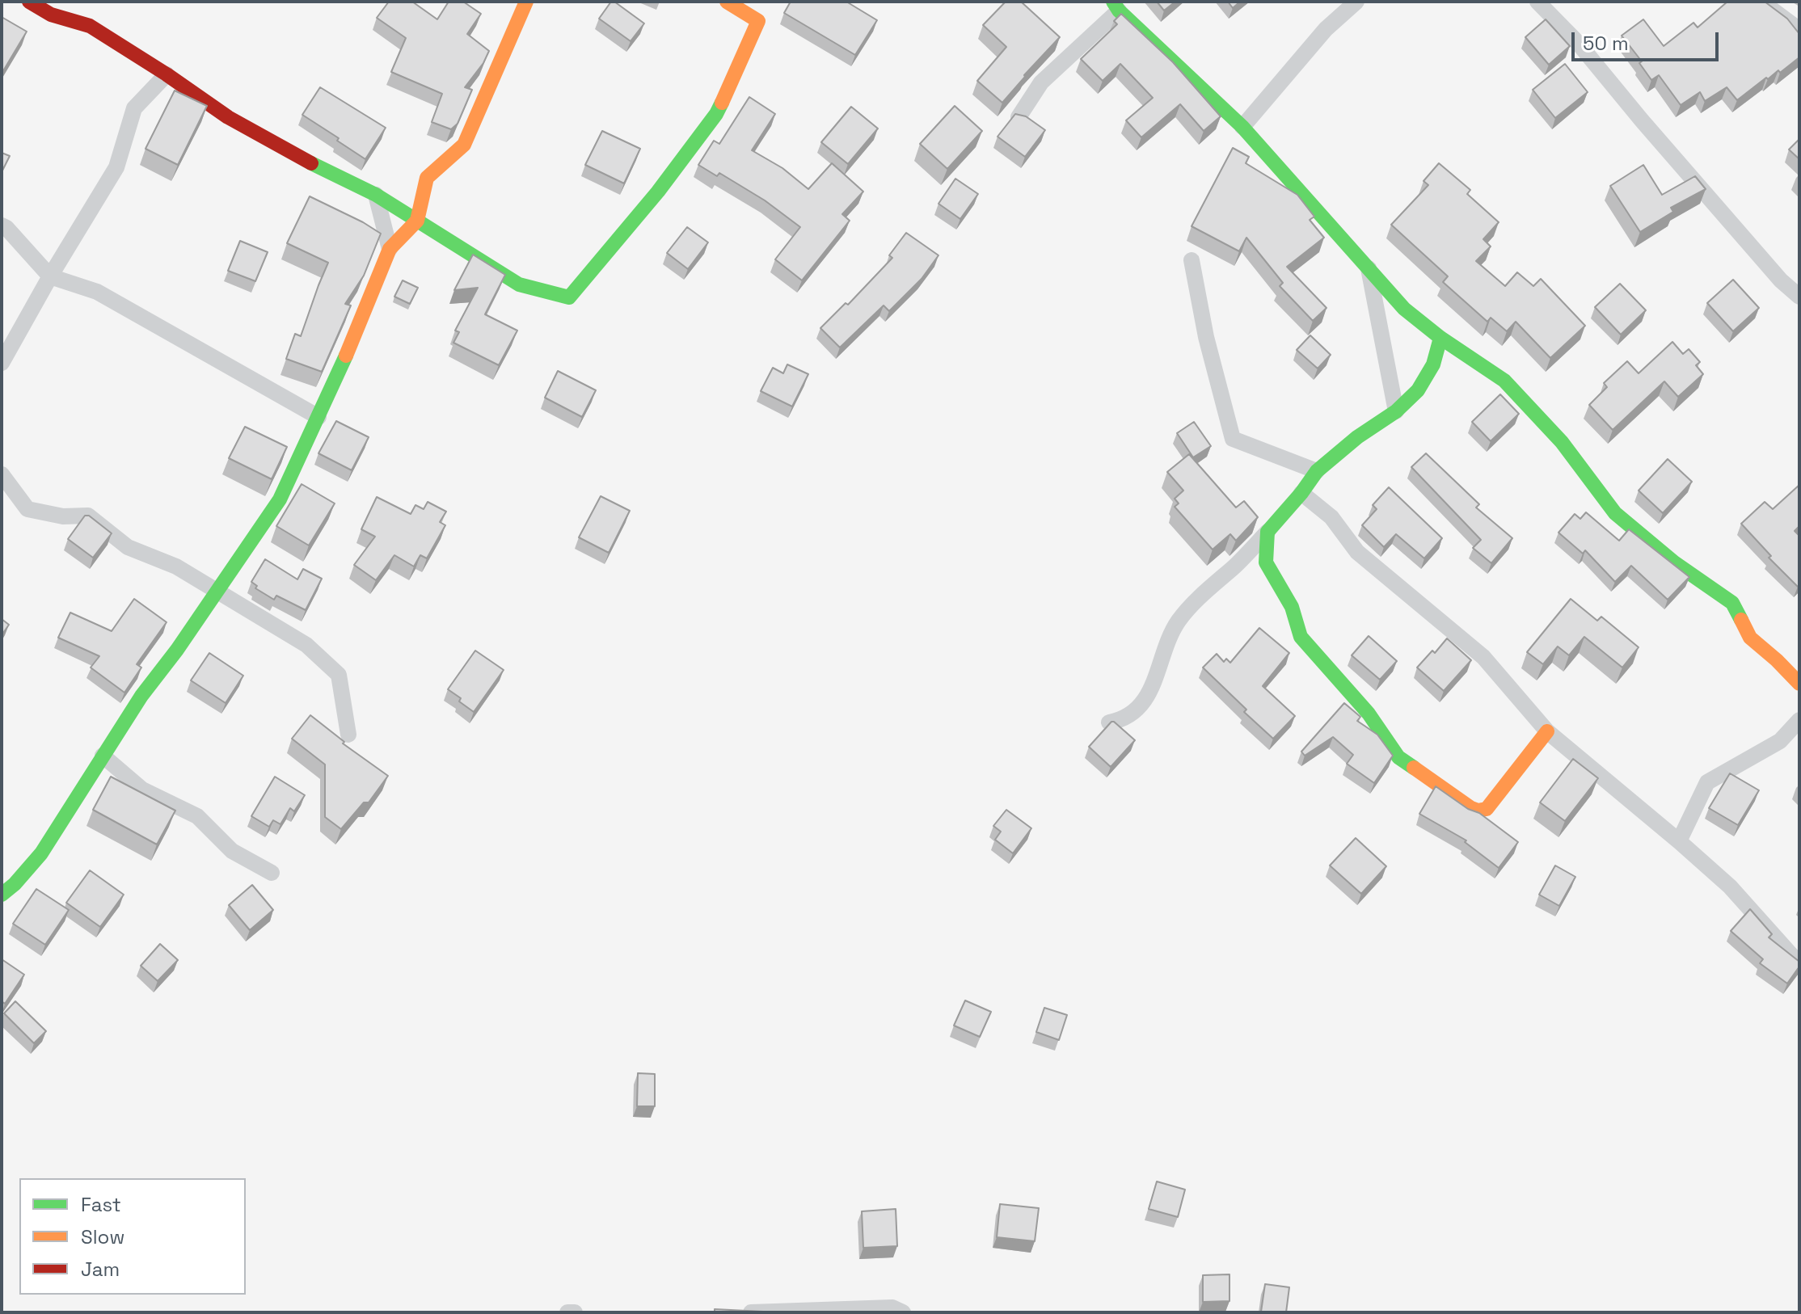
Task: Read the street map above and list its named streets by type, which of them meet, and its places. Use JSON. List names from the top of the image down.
{
  "legend": ["Fast", "Slow", "Jam"],
  "scale_bar": "50 m"
}
